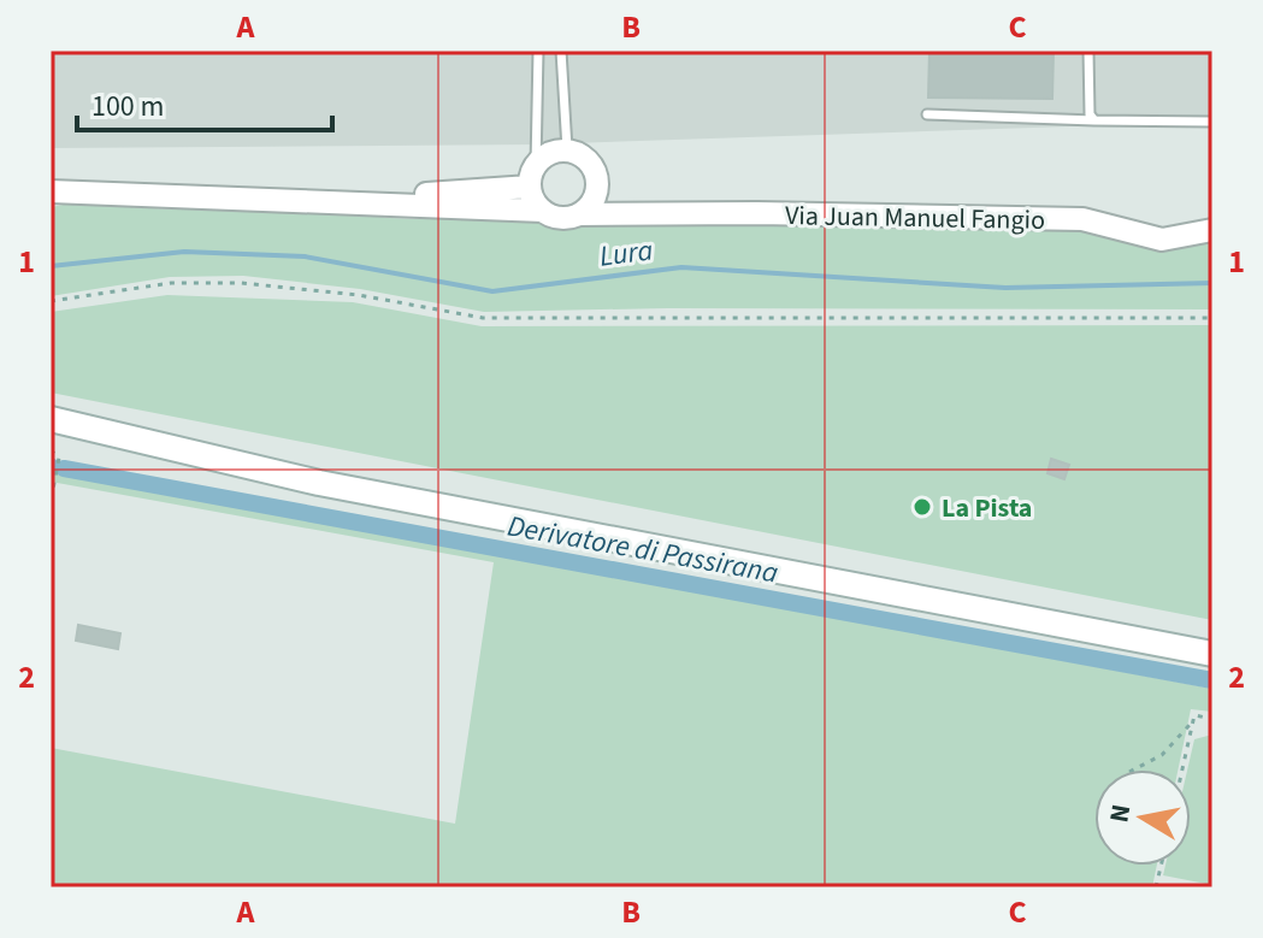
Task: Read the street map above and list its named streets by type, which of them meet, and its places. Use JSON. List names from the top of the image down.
{
  "streets": {
    "street": ["Via Juan Manuel Fangio"]
  },
  "water": ["Lura", "Derivatore di Passirana"],
  "places": ["La Pista"],
  "scale_bar": "100 m",
  "north": "left",
  "grid": {
    "columns": ["A", "B", "C"],
    "rows": ["1", "2"]
  }
}
